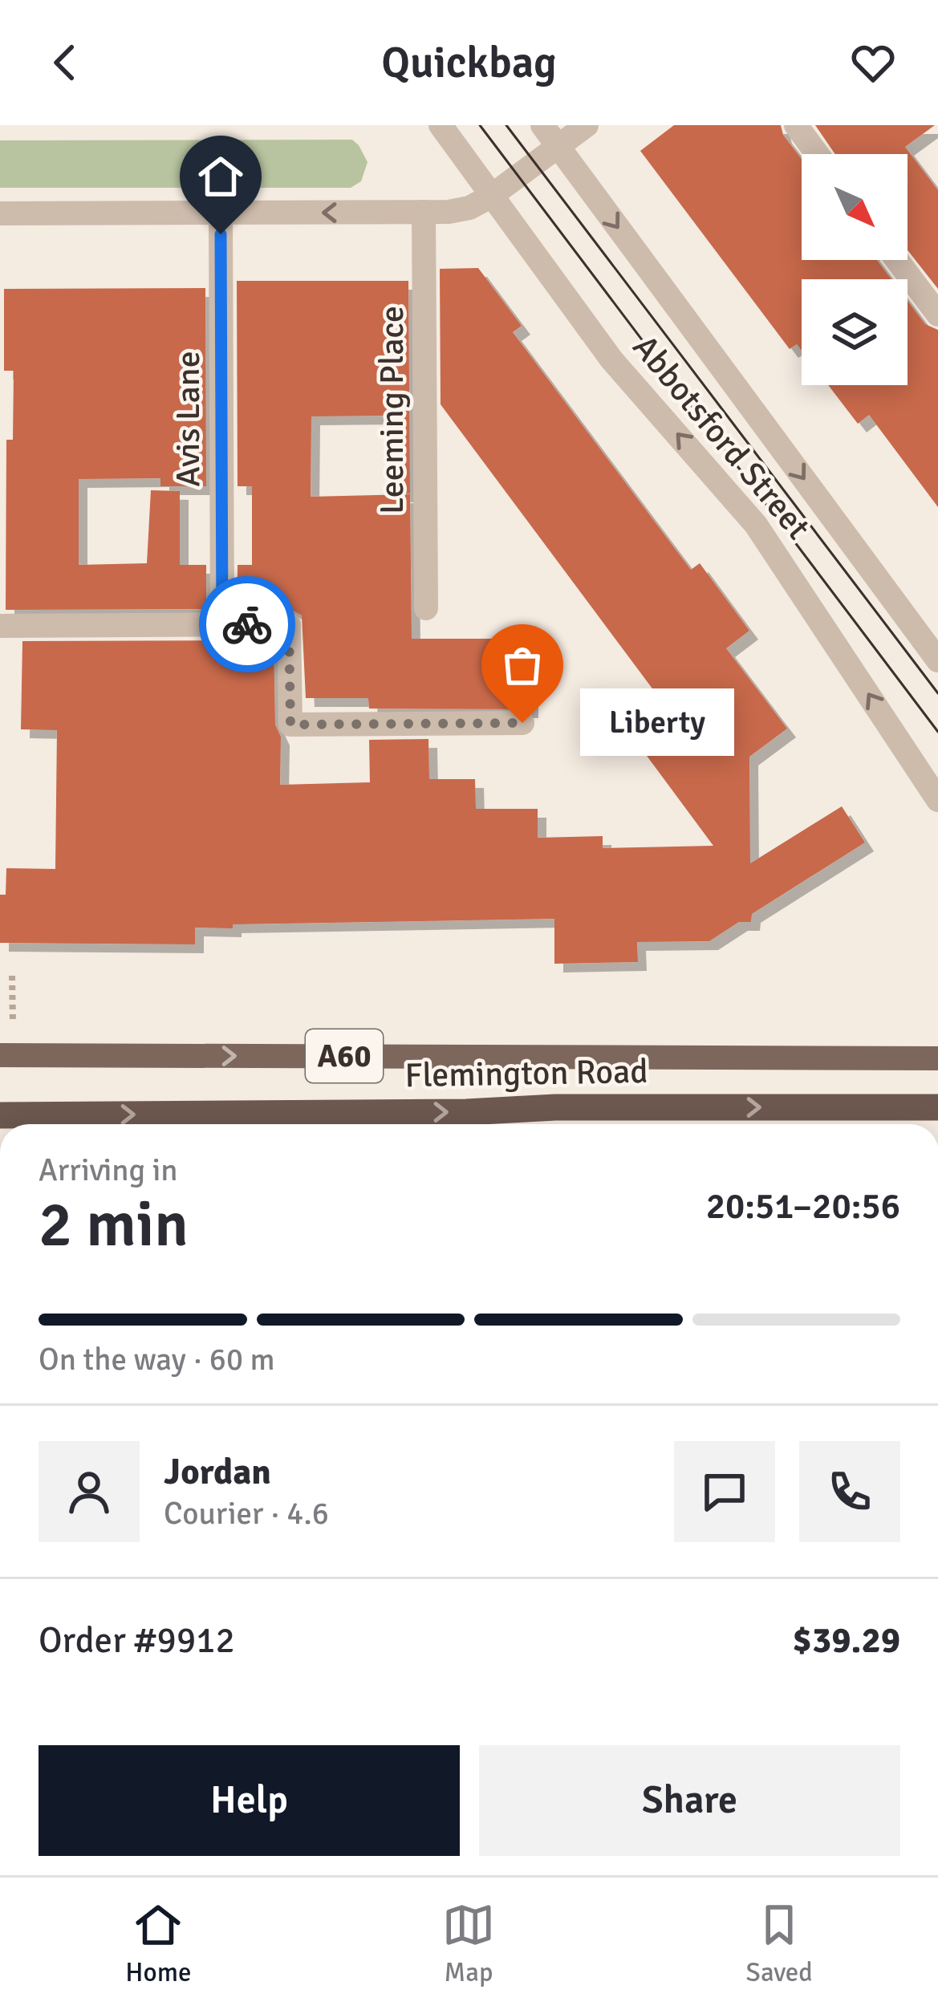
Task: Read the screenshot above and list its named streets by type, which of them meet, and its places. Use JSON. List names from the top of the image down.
{
  "streets": {
    "highway": ["A60", "Flemington Road"],
    "street": ["Leeming Place", "Avis Lane", "Abbotsford Street"]
  },
  "one_way": ["Flemington Road"],
  "places": ["Liberty"],
  "north": "bottom right",
  "page": {
    "header": "Quickbag",
    "bubble": "Liberty",
    "heading": ["2 min", "Arriving in", "20:51–20:56"],
    "panel": [
      "Jordan",
      "Courier · 4.6",
      "Order #9912",
      "$39.29"
    ],
    "bar": "On the way · 60 m",
    "buttons": ["Help", "Share"],
    "tabs": ["Home", "Map", "Saved"]
  }
}
